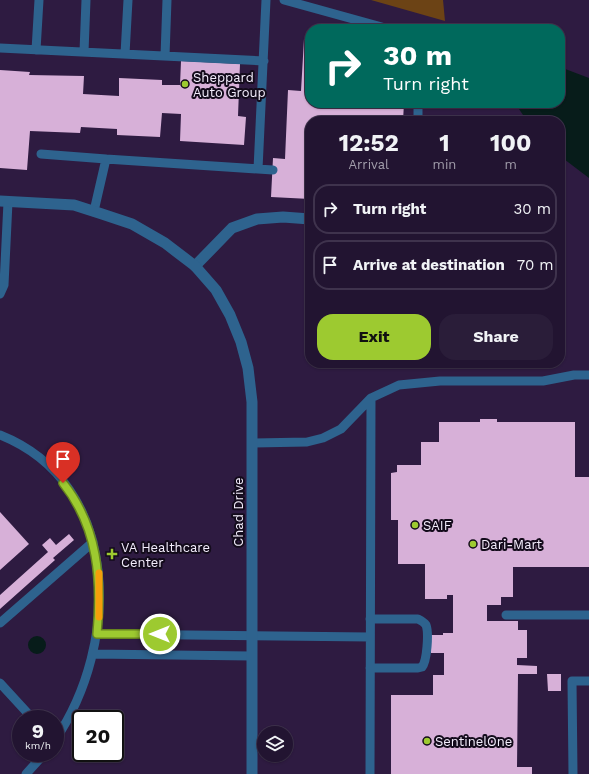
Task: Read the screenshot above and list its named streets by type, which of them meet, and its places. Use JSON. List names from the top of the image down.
{
  "streets": {
    "street": ["Chad Drive"]
  },
  "places": {
    "other": [
      "Sheppard Auto Group",
      "SAIF",
      "Dari-Mart",
      "SentinelOne"
    ],
    "health": ["VA Healthcare Center"]
  },
  "page": {
    "turn": ["30 m", "Turn right"],
    "eta": [
      "12:52",
      "Arrival",
      "1",
      "min",
      "100",
      "m"
    ],
    "list": [
      {
        "name": "Turn right",
        "value": "30 m"
      },
      {
        "name": "Arrive at destination",
        "value": "70 m"
      }
    ],
    "buttons": ["Exit", "Share"],
    "speed": "9 km/h",
    "limit": "20"
  }
}
